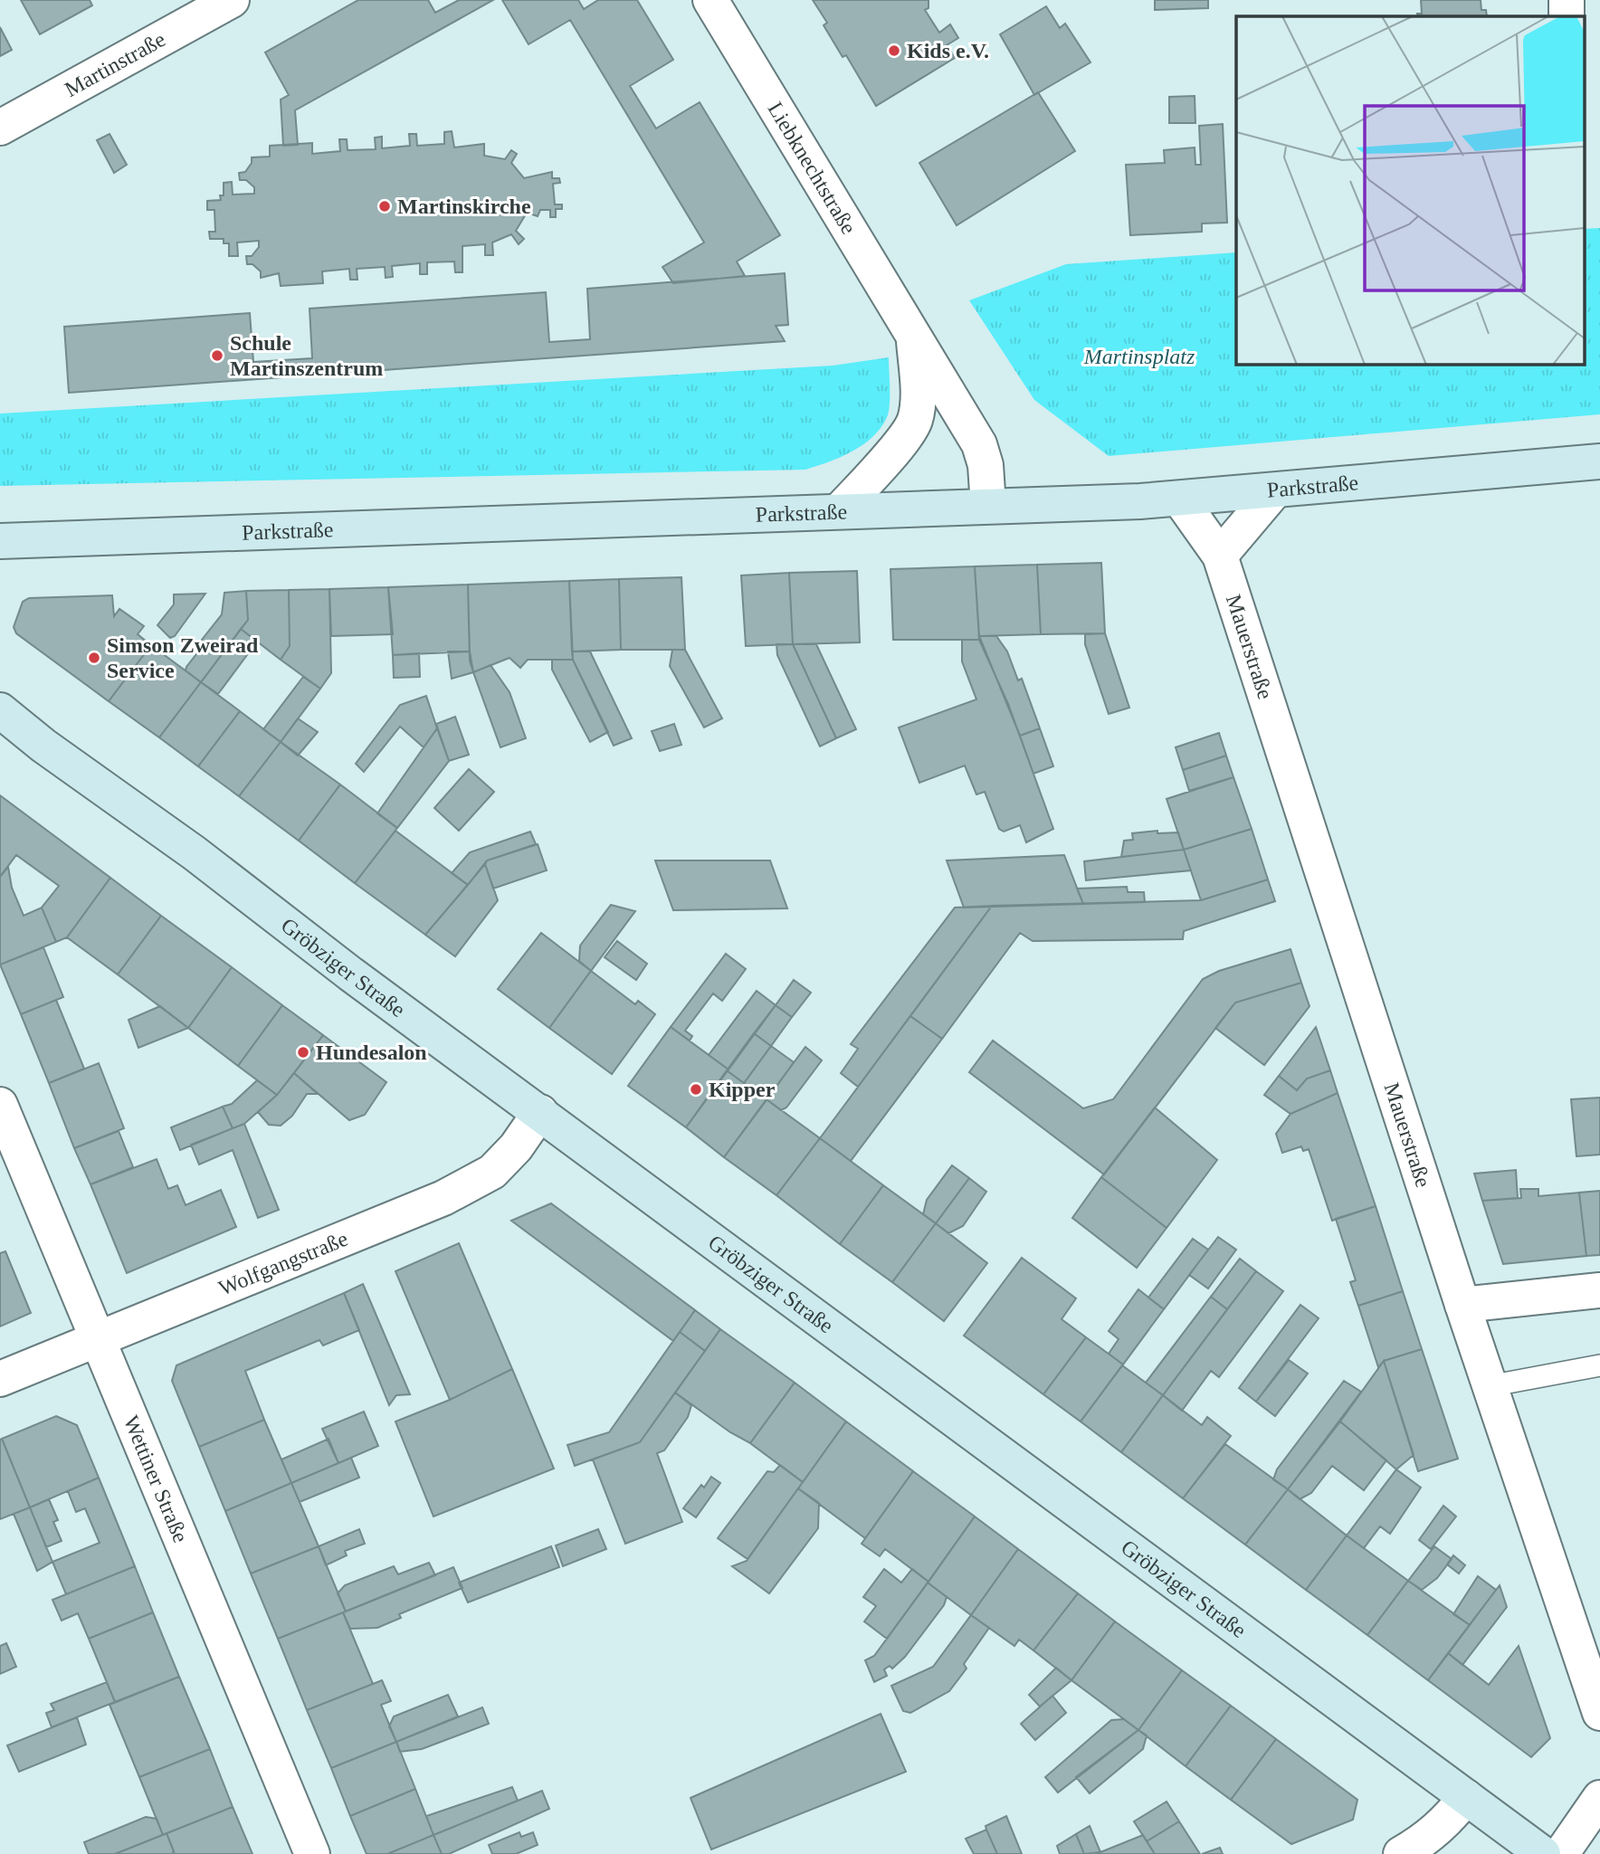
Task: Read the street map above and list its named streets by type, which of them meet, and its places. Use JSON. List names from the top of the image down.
{
  "streets": {
    "main road": ["Parkstraße", "Gröbziger Straße"],
    "street": [
      "Martinstraße",
      "Liebknechtstraße",
      "Mauerstraße",
      "Wolfgangstraße",
      "Wettiner Straße"
    ]
  },
  "crossings": [
    ["Liebknechtstraße", "Parkstraße"],
    ["Parkstraße", "Mauerstraße"],
    ["Gröbziger Straße", "Wolfgangstraße"],
    ["Wolfgangstraße", "Wettiner Straße"]
  ],
  "parks": ["Martinsplatz"],
  "places": [
    "Kids e.V.",
    "Martinskirche",
    "Schule Martinszentrum",
    "Simson Zweirad Service",
    "Hundesalon",
    "Kipper"
  ]
}
